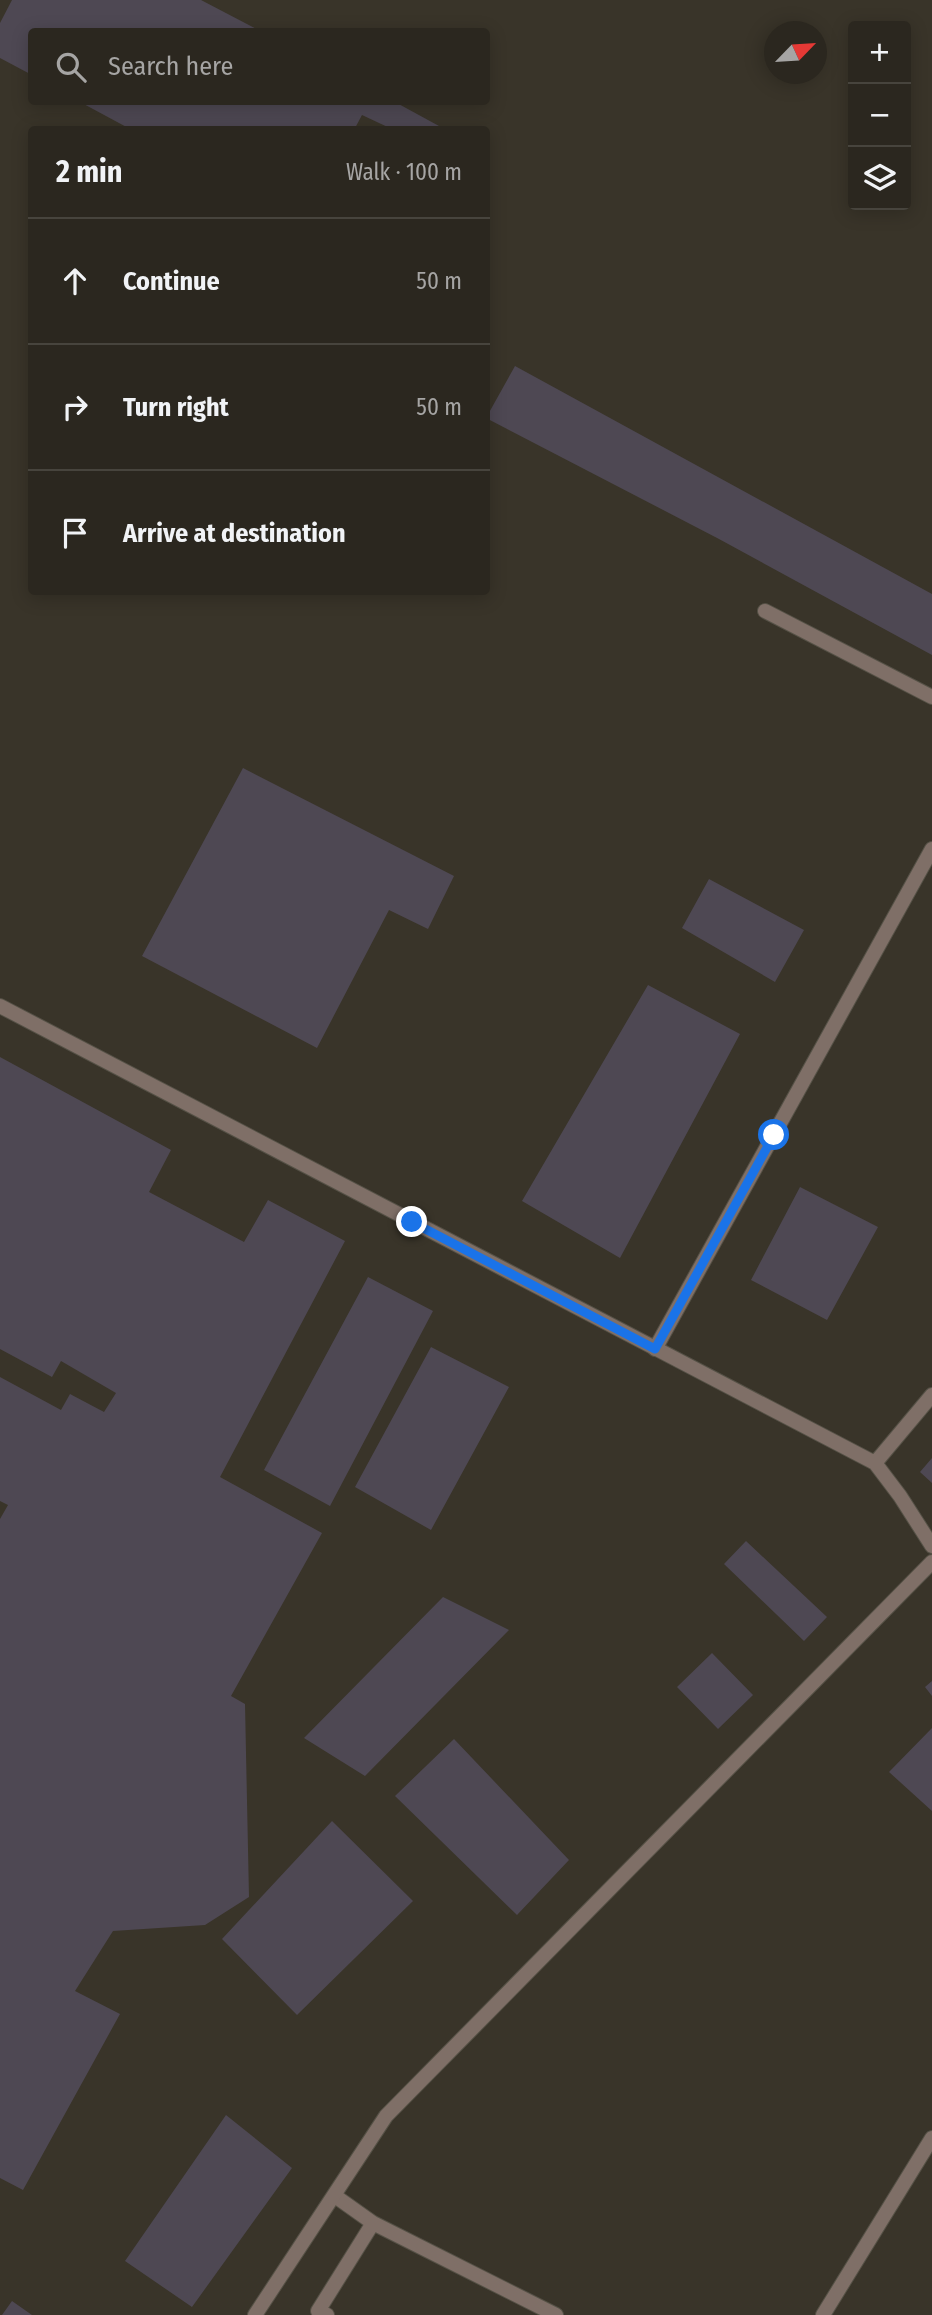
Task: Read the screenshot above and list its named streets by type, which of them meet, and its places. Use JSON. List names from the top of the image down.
{
  "north": "top right",
  "page": {
    "map_buttons": ["+", "−"],
    "search": "Search here",
    "heading": ["2 min", "Walk · 100 m"],
    "list": [
      ["Continue", "50 m"],
      ["Turn right", "50 m"],
      "Arrive at destination"
    ]
  }
}
